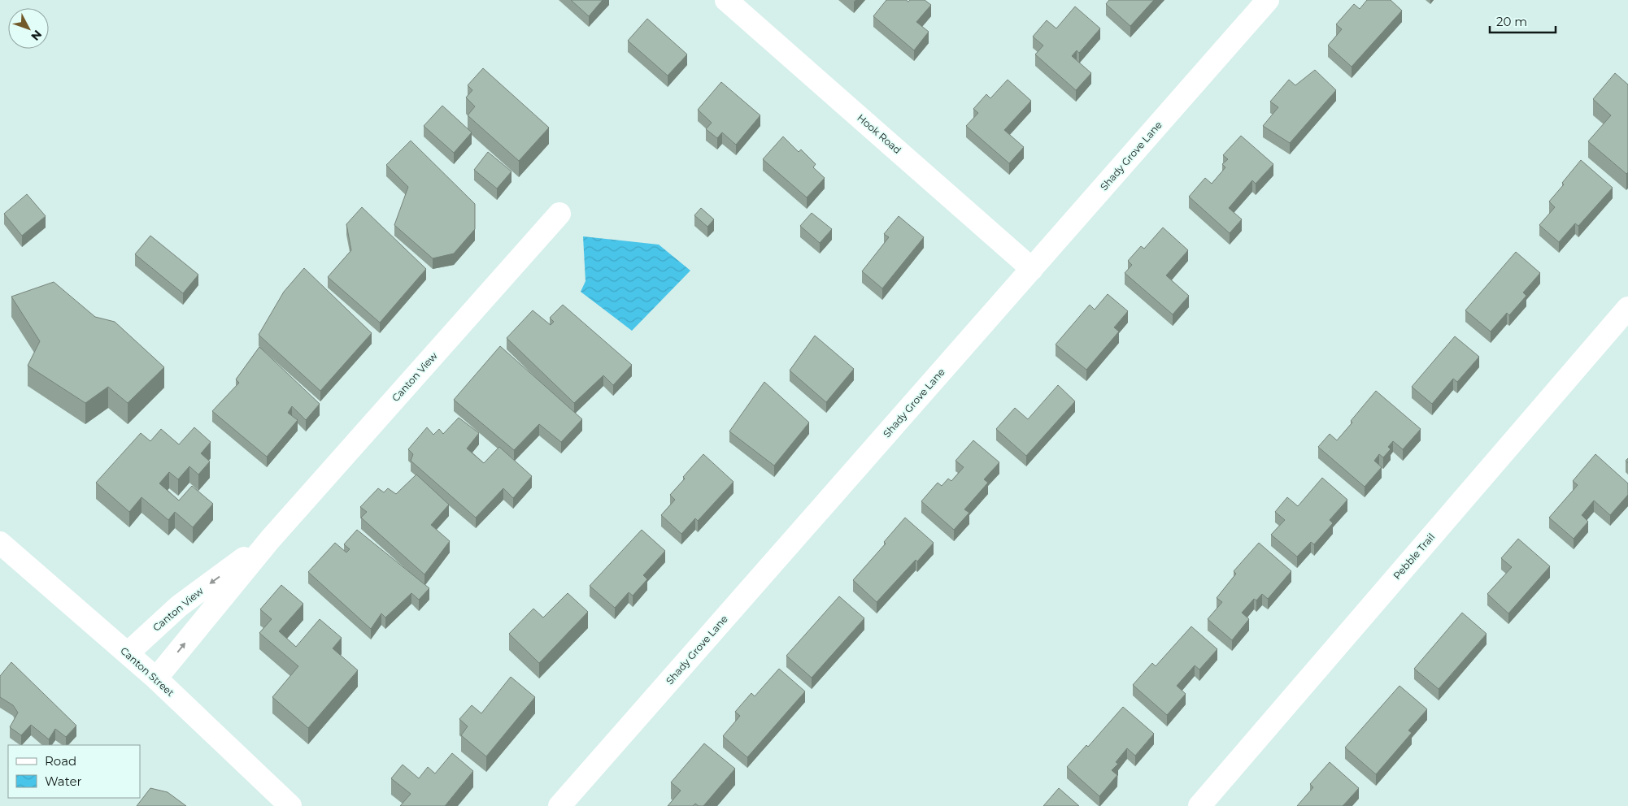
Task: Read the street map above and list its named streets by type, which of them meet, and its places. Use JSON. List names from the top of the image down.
{
  "streets": {
    "street": [
      "Hook Road",
      "Shady Grove Lane",
      "Canton View",
      "Pebble Trail",
      "Canton Street"
    ]
  },
  "crossings": [
    ["Hook Road", "Shady Grove Lane"],
    ["Canton View", "Canton Street"]
  ],
  "legend": ["Road", "Water"],
  "scale_bar": "20 m",
  "north": "bottom right"
}
